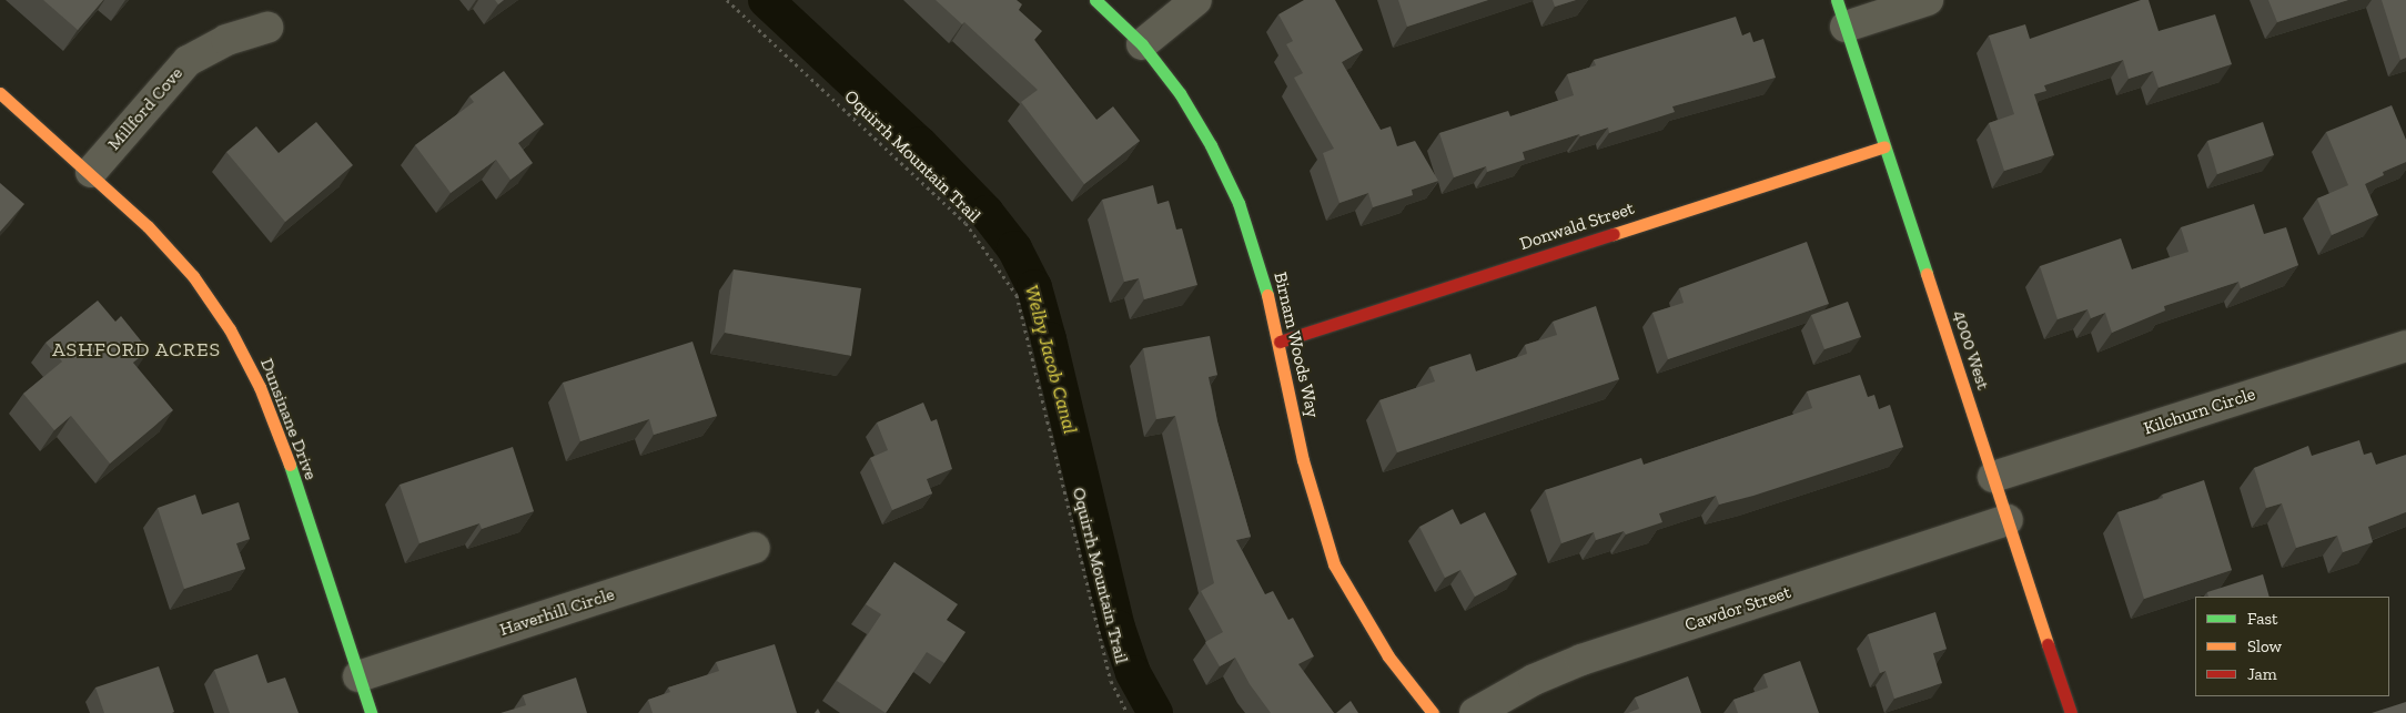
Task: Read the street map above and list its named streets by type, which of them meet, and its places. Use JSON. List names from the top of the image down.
{
  "streets": {
    "street": [
      "Millford Cove",
      "Donwald Street",
      "Birnam Woods Way",
      "4000 West",
      "Kilchurn Circle",
      "Dunsinane Drive",
      "Cawdor Street",
      "Haverhill Circle"
    ],
    "path": ["Oquirrh Mountain Trail"]
  },
  "crossings": [
    ["Millford Cove", "Dunsinane Drive"],
    ["Donwald Street", "Birnam Woods Way"],
    ["Donwald Street", "4000 West"],
    ["4000 West", "Kilchurn Circle"],
    ["4000 West", "Cawdor Street"],
    ["Dunsinane Drive", "Haverhill Circle"]
  ],
  "districts": ["ASHFORD ACRES"],
  "water": ["Welby Jacob Canal"],
  "legend": ["Fast", "Slow", "Jam"]
}
